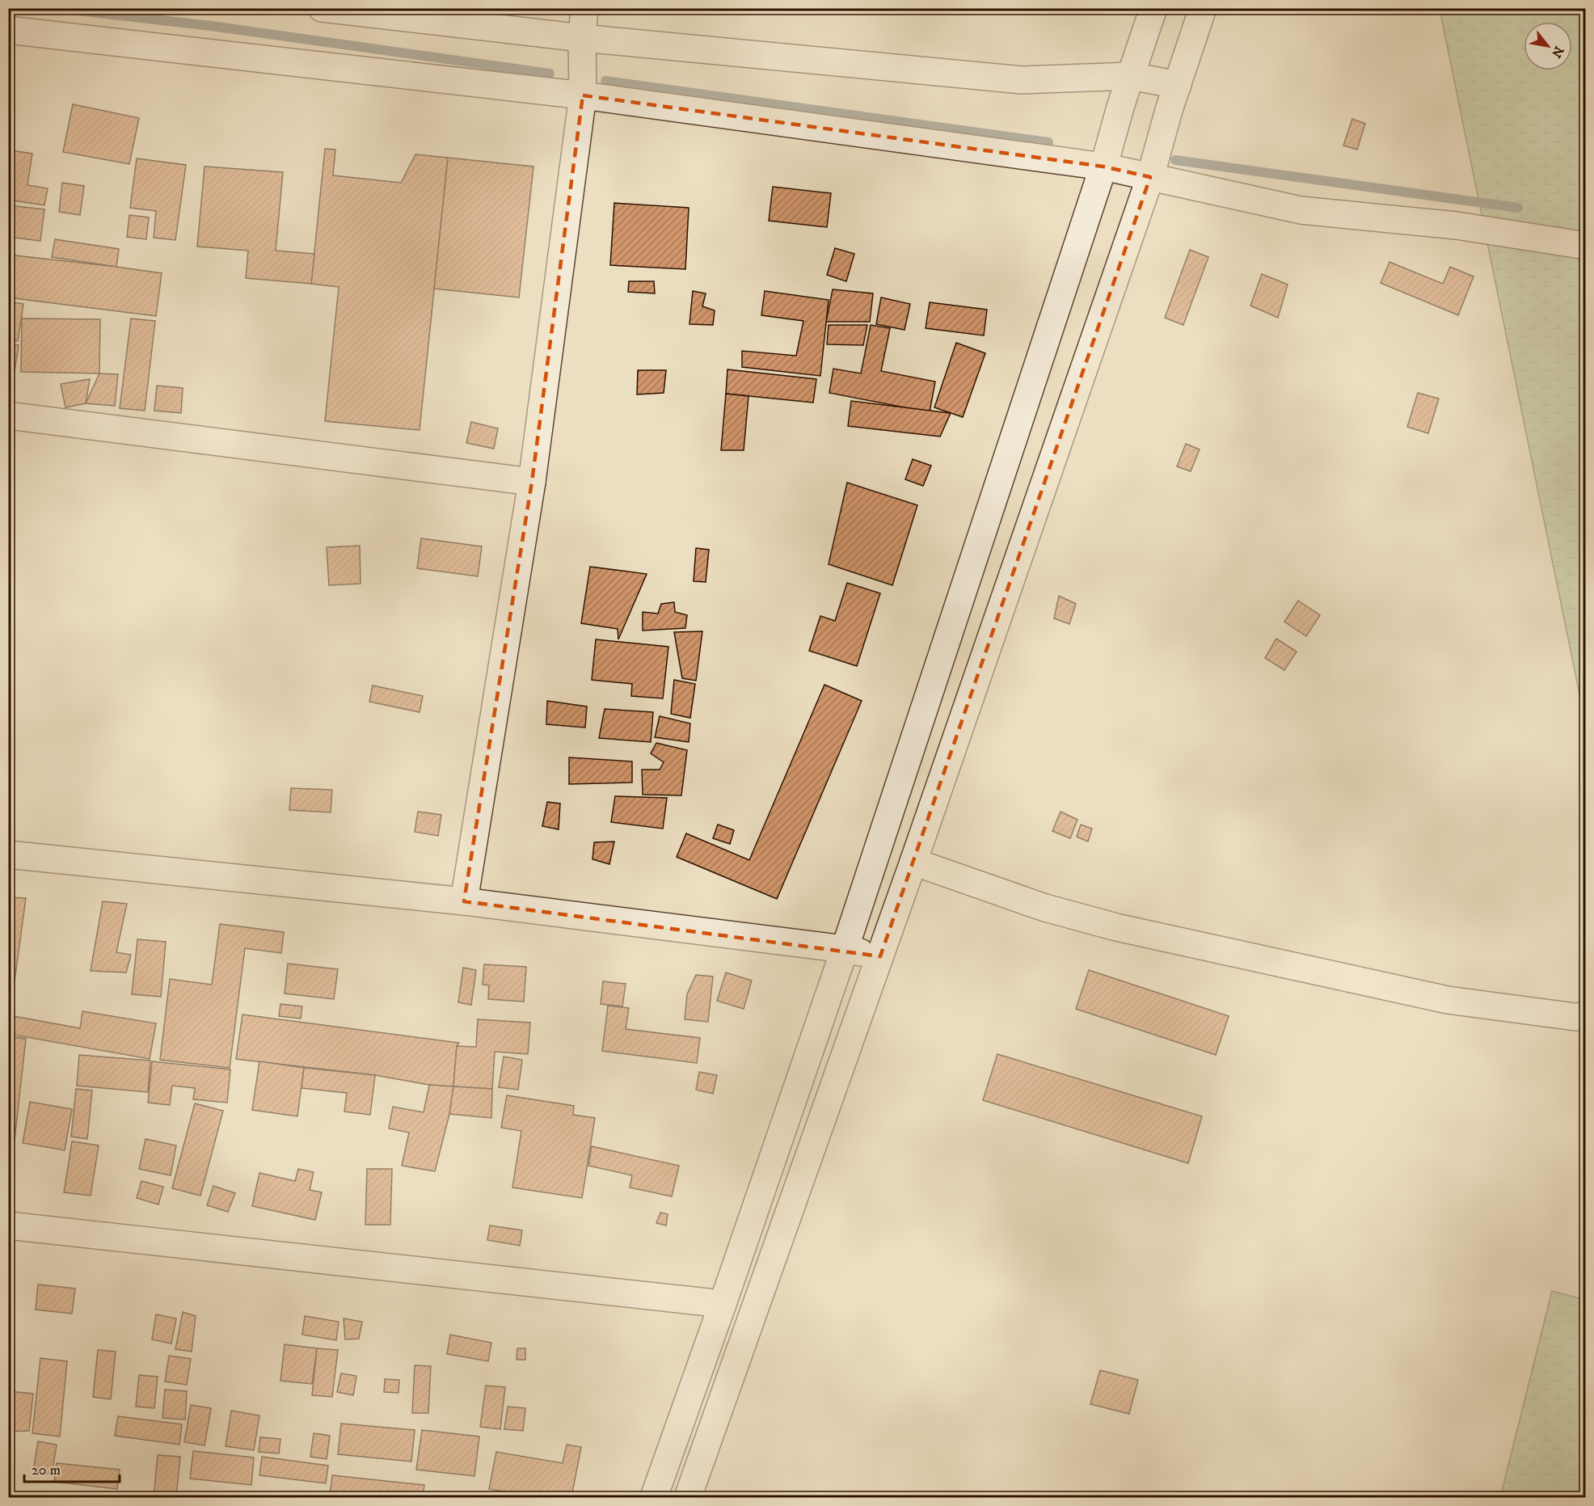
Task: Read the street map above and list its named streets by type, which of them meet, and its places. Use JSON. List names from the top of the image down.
{
  "scale_bar": "20 m",
  "north": "bottom right"
}
